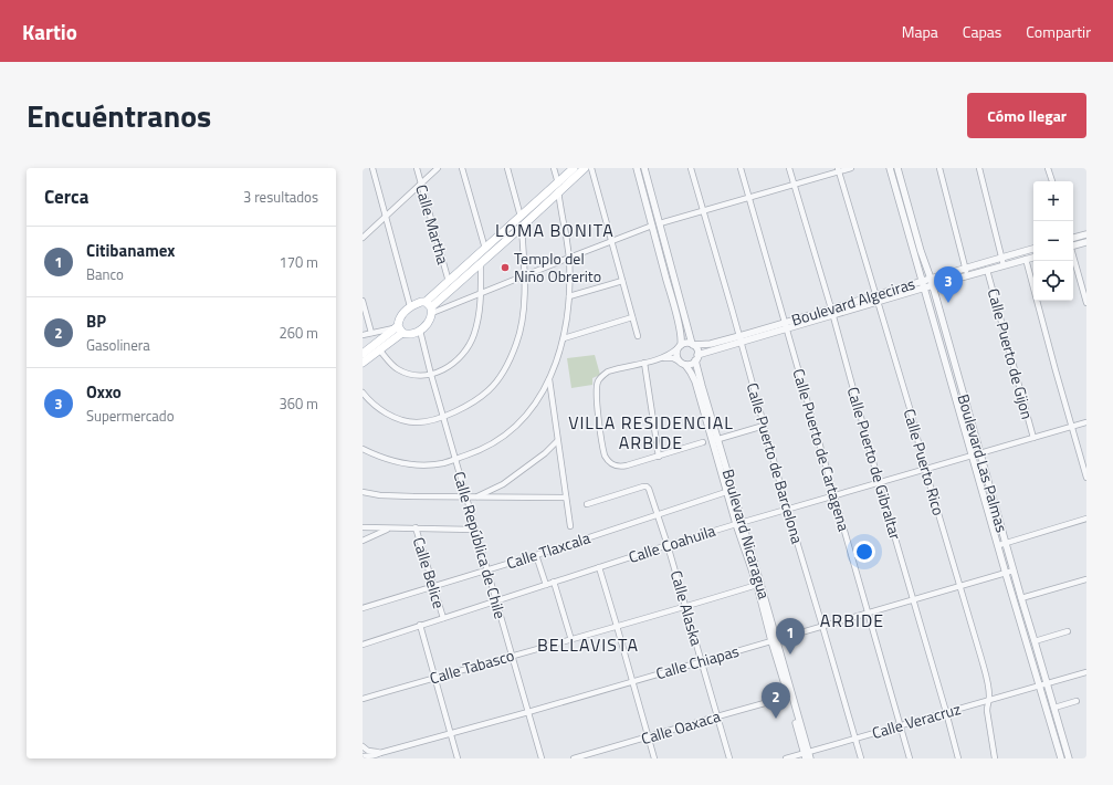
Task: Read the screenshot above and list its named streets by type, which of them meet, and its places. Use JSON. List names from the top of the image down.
{
  "streets": {
    "street": [
      "Calle Martha",
      "Boulevard Algeciras",
      "Calle Puerto de Gijon",
      "Calle Puerto de Cartagena",
      "Calle Puerto Rico",
      "Calle Puerto de Barcelona",
      "Calle Puerto de Gibraltar",
      "Boulevard Las Palmas",
      "Boulevard Nicaragua",
      "Calle Coahuila",
      "Calle República de Chile",
      "Calle Tlaxcala",
      "Calle Belice",
      "Calle Alaska",
      "Calle Chiapas",
      "Calle Tabasco",
      "Calle Veracruz",
      "Calle Oaxaca"
    ]
  },
  "crossings": [
    ["Boulevard Algeciras", "Calle Puerto de Gijon"],
    ["Boulevard Algeciras", "Calle Puerto de Cartagena"],
    ["Boulevard Algeciras", "Calle Puerto Rico"],
    ["Boulevard Algeciras", "Calle Puerto de Barcelona"],
    ["Boulevard Algeciras", "Calle Puerto de Gibraltar"],
    ["Boulevard Algeciras", "Boulevard Las Palmas"],
    ["Boulevard Algeciras", "Boulevard Nicaragua"],
    ["Calle Puerto de Gijon", "Calle Coahuila"],
    ["Calle Puerto de Cartagena", "Calle Coahuila"],
    ["Calle Puerto de Cartagena", "Calle Chiapas"],
    ["Calle Puerto de Cartagena", "Calle Veracruz"],
    ["Calle Puerto Rico", "Calle Coahuila"],
    ["Calle Puerto Rico", "Calle Chiapas"],
    ["Calle Puerto Rico", "Calle Veracruz"],
    ["Calle Puerto de Barcelona", "Calle Coahuila"],
    ["Calle Puerto de Barcelona", "Calle Chiapas"],
    ["Calle Puerto de Barcelona", "Calle Veracruz"],
    ["Calle Puerto de Gibraltar", "Calle Coahuila"],
    ["Calle Puerto de Gibraltar", "Calle Chiapas"],
    ["Calle Puerto de Gibraltar", "Calle Veracruz"],
    ["Boulevard Las Palmas", "Calle Coahuila"],
    ["Boulevard Las Palmas", "Calle Chiapas"],
    ["Boulevard Las Palmas", "Calle Veracruz"],
    ["Boulevard Nicaragua", "Calle Coahuila"],
    ["Boulevard Nicaragua", "Calle Tlaxcala"],
    ["Boulevard Nicaragua", "Calle Chiapas"],
    ["Boulevard Nicaragua", "Calle Tabasco"],
    ["Boulevard Nicaragua", "Calle Veracruz"],
    ["Boulevard Nicaragua", "Calle Oaxaca"],
    ["Calle Coahuila", "Calle República de Chile"],
    ["Calle Coahuila", "Calle Belice"],
    ["Calle Coahuila", "Calle Alaska"],
    ["Calle República de Chile", "Calle Tlaxcala"],
    ["Calle República de Chile", "Calle Chiapas"],
    ["Calle República de Chile", "Calle Tabasco"],
    ["Calle Tlaxcala", "Calle Belice"],
    ["Calle Tlaxcala", "Calle Alaska"],
    ["Calle Alaska", "Calle Chiapas"],
    ["Calle Alaska", "Calle Tabasco"],
    ["Calle Alaska", "Calle Oaxaca"]
  ],
  "districts": [
    "LOMA BONITA",
    "VILLA RESIDENCIAL ARBIDE",
    "ARBIDE",
    "BELLAVISTA"
  ],
  "places": ["Templo del Niño Obrerito"],
  "page": {
    "header": "Kartio",
    "nav": ["Mapa", "Capas", "Compartir"],
    "title": "Encuéntranos",
    "buttons": "Cómo llegar",
    "heading": ["Cerca", "3 resultados"],
    "map_buttons": ["+", "−"],
    "list": [
      {
        "mark": "1",
        "name": "Citibanamex",
        "note": "Banco",
        "value": "170 m"
      },
      {
        "mark": "2",
        "name": "BP",
        "note": "Gasolinera",
        "value": "260 m"
      },
      {
        "mark": "3",
        "name": "Oxxo",
        "note": "Supermercado",
        "value": "360 m"
      }
    ],
    "pins": ["3", "1", "2"]
  }
}
